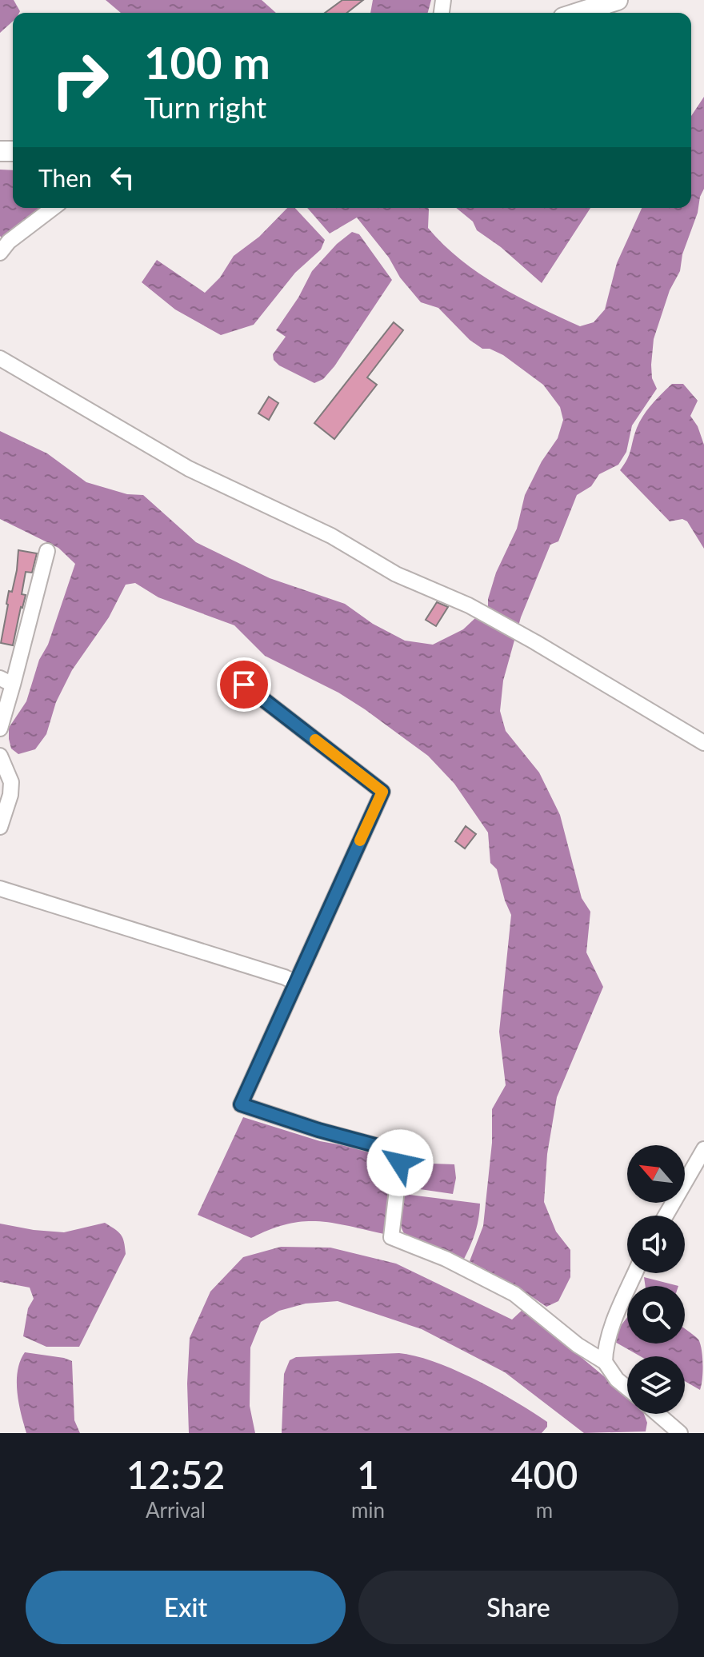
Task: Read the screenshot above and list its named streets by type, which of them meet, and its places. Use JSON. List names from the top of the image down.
{
  "north": "top left",
  "page": {
    "turn": ["100 m", "Turn right"],
    "then": "Then",
    "eta": [
      "12:52",
      "Arrival",
      "1",
      "min",
      "400",
      "m"
    ],
    "buttons": ["Exit", "Share"]
  }
}
